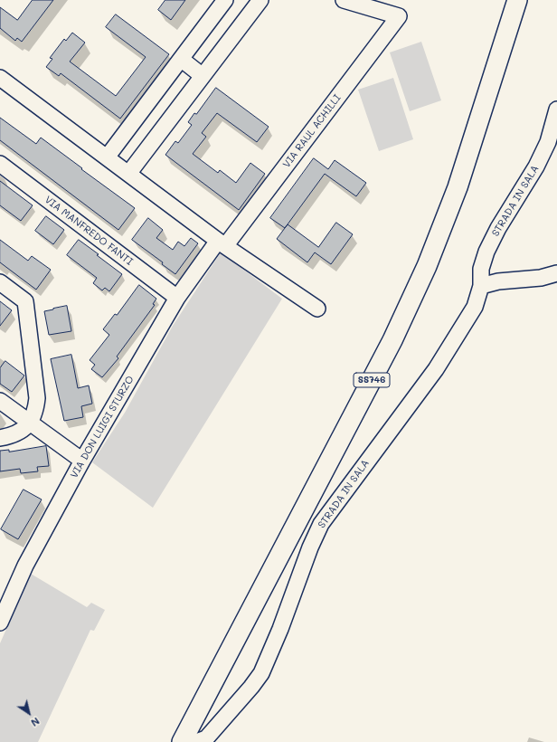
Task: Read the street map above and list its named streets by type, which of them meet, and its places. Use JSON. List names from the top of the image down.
{
  "streets": {
    "main road": ["SS746"],
    "street": [
      "VIA RAUL ACHILLI",
      "STRADA IN SALA",
      "VIA MANFREDO FANTI",
      "VIA DON LUIGI STURZO"
    ]
  },
  "crossings": [
    ["VIA RAUL ACHILLI", "VIA DON LUIGI STURZO"],
    ["VIA MANFREDO FANTI", "VIA DON LUIGI STURZO"]
  ],
  "north": "bottom right"
}
